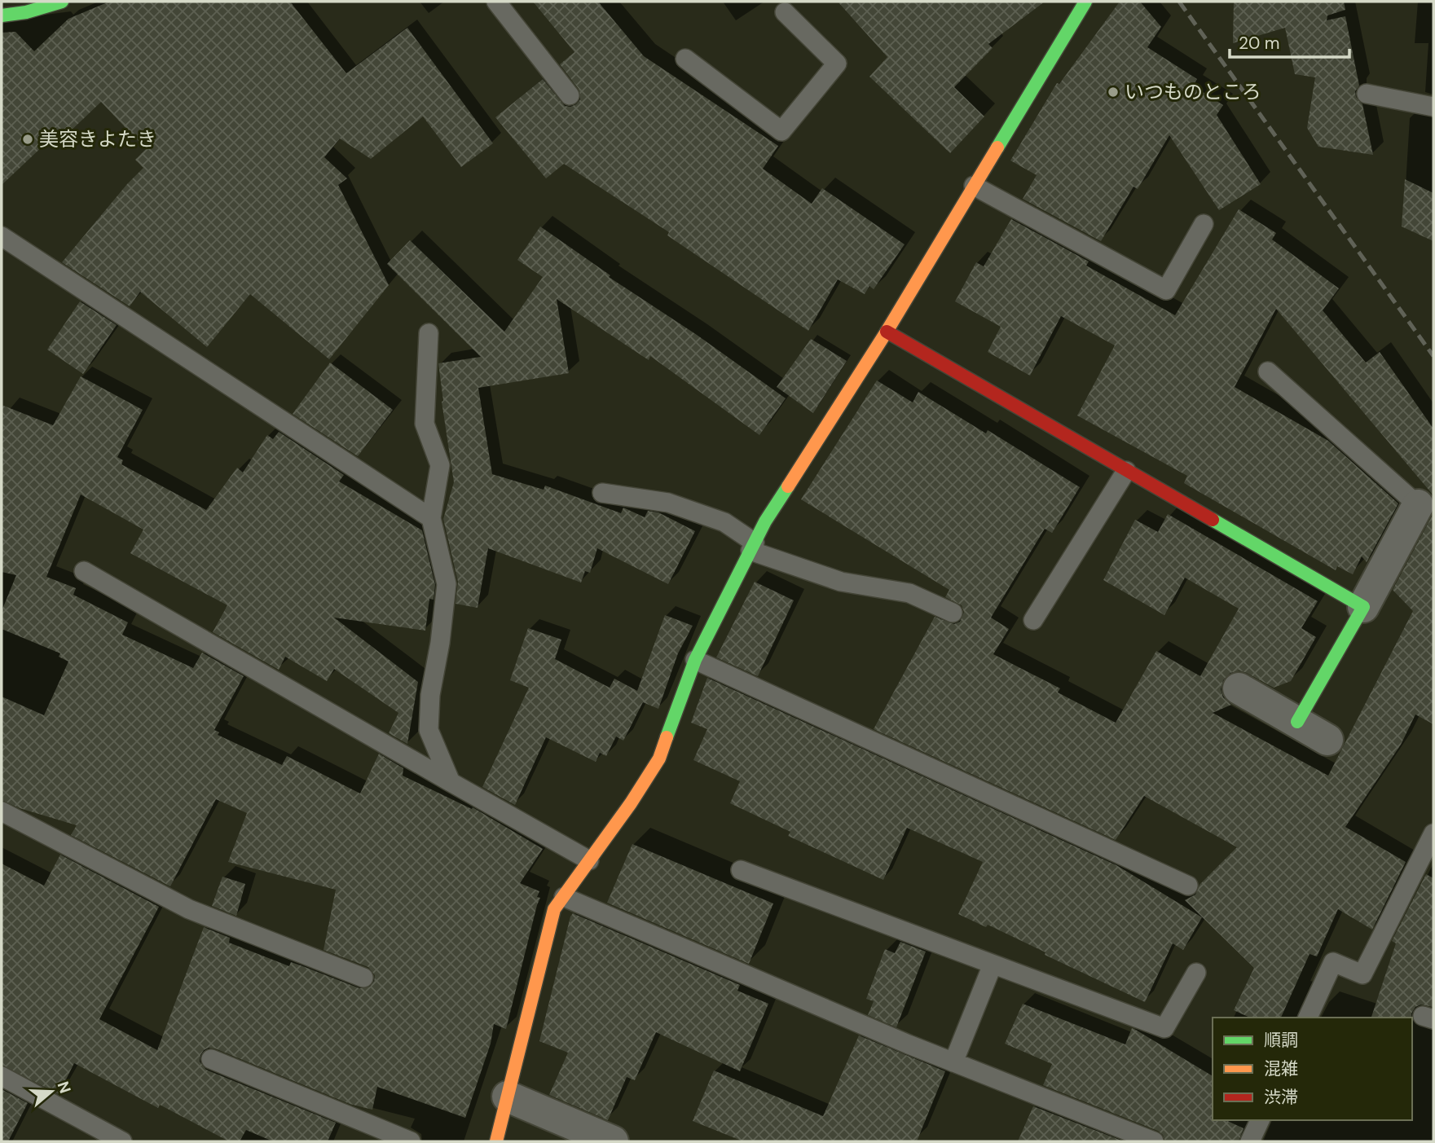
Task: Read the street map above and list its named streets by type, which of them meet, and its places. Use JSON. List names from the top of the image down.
{
  "places": ["いつものところ", "美容きよたき"],
  "legend": ["順調", "混雑", "渋滞"],
  "scale_bar": "20 m",
  "north": "right"
}
